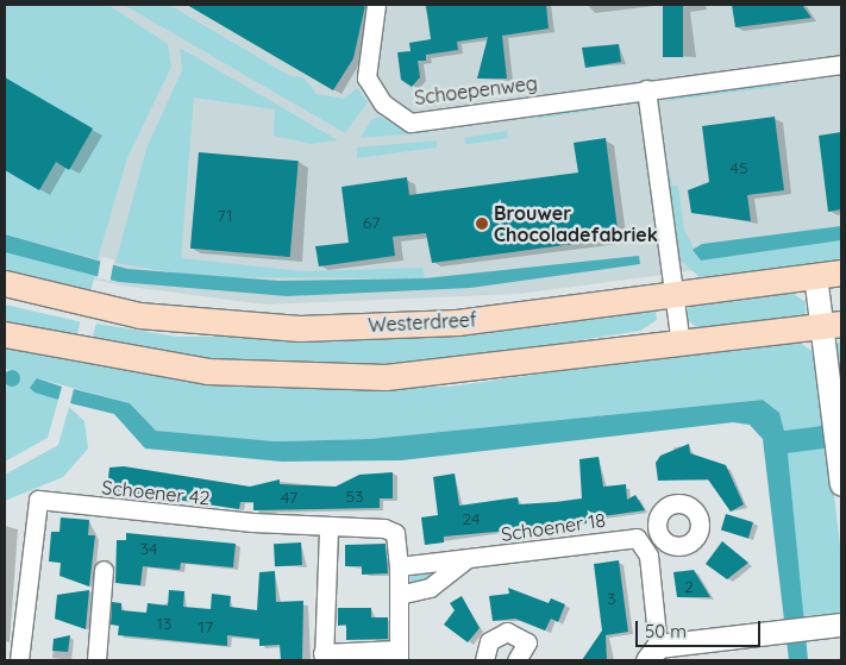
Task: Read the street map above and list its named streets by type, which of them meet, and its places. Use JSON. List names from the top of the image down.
{
  "streets": {
    "main road": ["Westerdreef"],
    "street": ["Schoepenweg", "Schoener 42", "Schoener 18"]
  },
  "crossings": [
    ["Schoener 42", "Schoener 18"]
  ],
  "places": ["Brouwer Chocoladefabriek"],
  "house_numbers": [
    "45",
    "71",
    "67",
    "53",
    "47",
    "24",
    "34",
    "2",
    "3",
    "13",
    "17"
  ],
  "scale_bar": "50 m"
}
